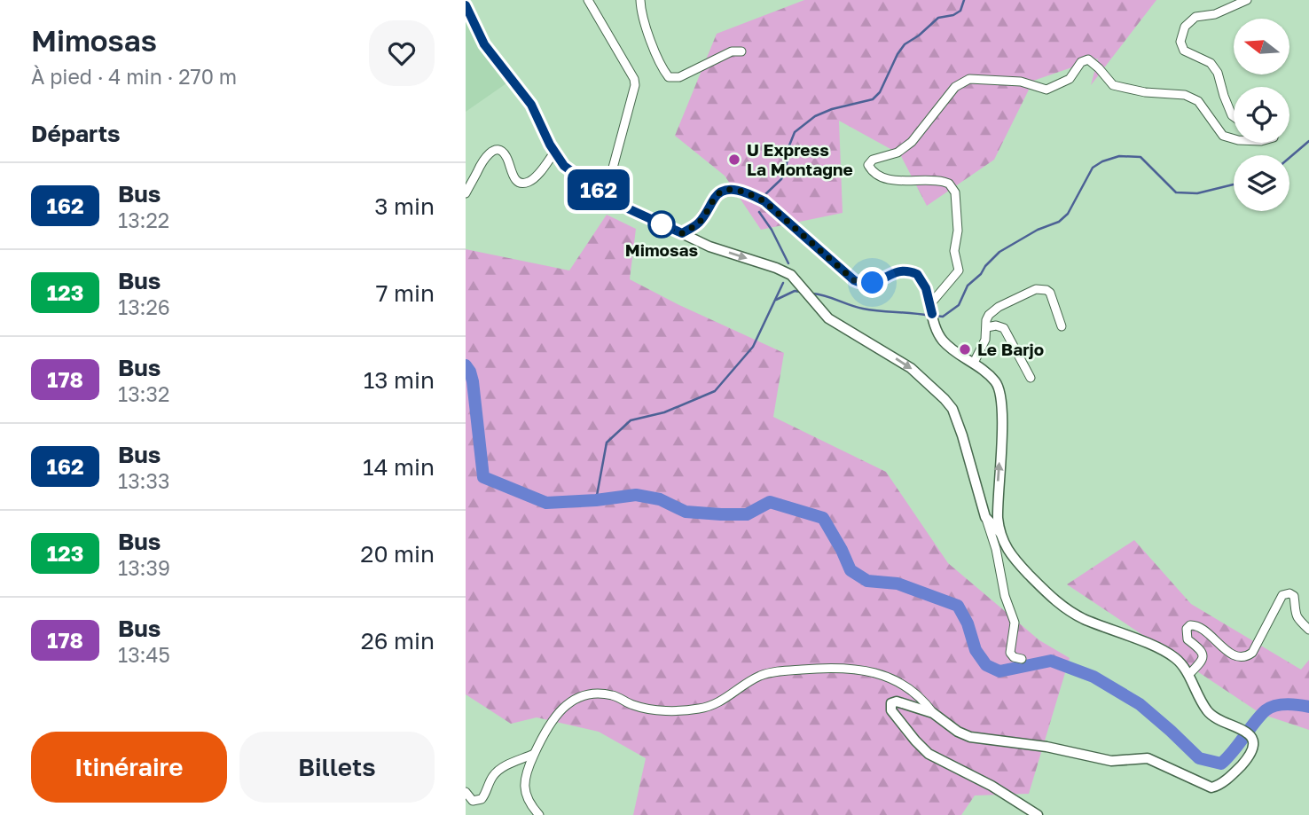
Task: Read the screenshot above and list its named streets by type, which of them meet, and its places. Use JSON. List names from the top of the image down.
{
  "places": ["U Express La Montagne", "Mimosas", "Le Barjo"],
  "lines": ["bus line 162"],
  "north": "left",
  "page": {
    "heading": [
      ["Mimosas", "À pied · 4 min · 270 m"],
      "Départs"
    ],
    "on_map": "162",
    "list": [
      {
        "mark": "162",
        "name": "Bus",
        "note": "13:22",
        "value": "3 min"
      },
      {
        "mark": "123",
        "name": "Bus",
        "note": "13:26",
        "value": "7 min"
      },
      {
        "mark": "178",
        "name": "Bus",
        "note": "13:32",
        "value": "13 min"
      },
      {
        "mark": "162",
        "name": "Bus",
        "note": "13:33",
        "value": "14 min"
      },
      {
        "mark": "123",
        "name": "Bus",
        "note": "13:39",
        "value": "20 min"
      },
      {
        "mark": "178",
        "name": "Bus",
        "note": "13:45",
        "value": "26 min"
      }
    ],
    "buttons": ["Itinéraire", "Billets"]
  }
}
